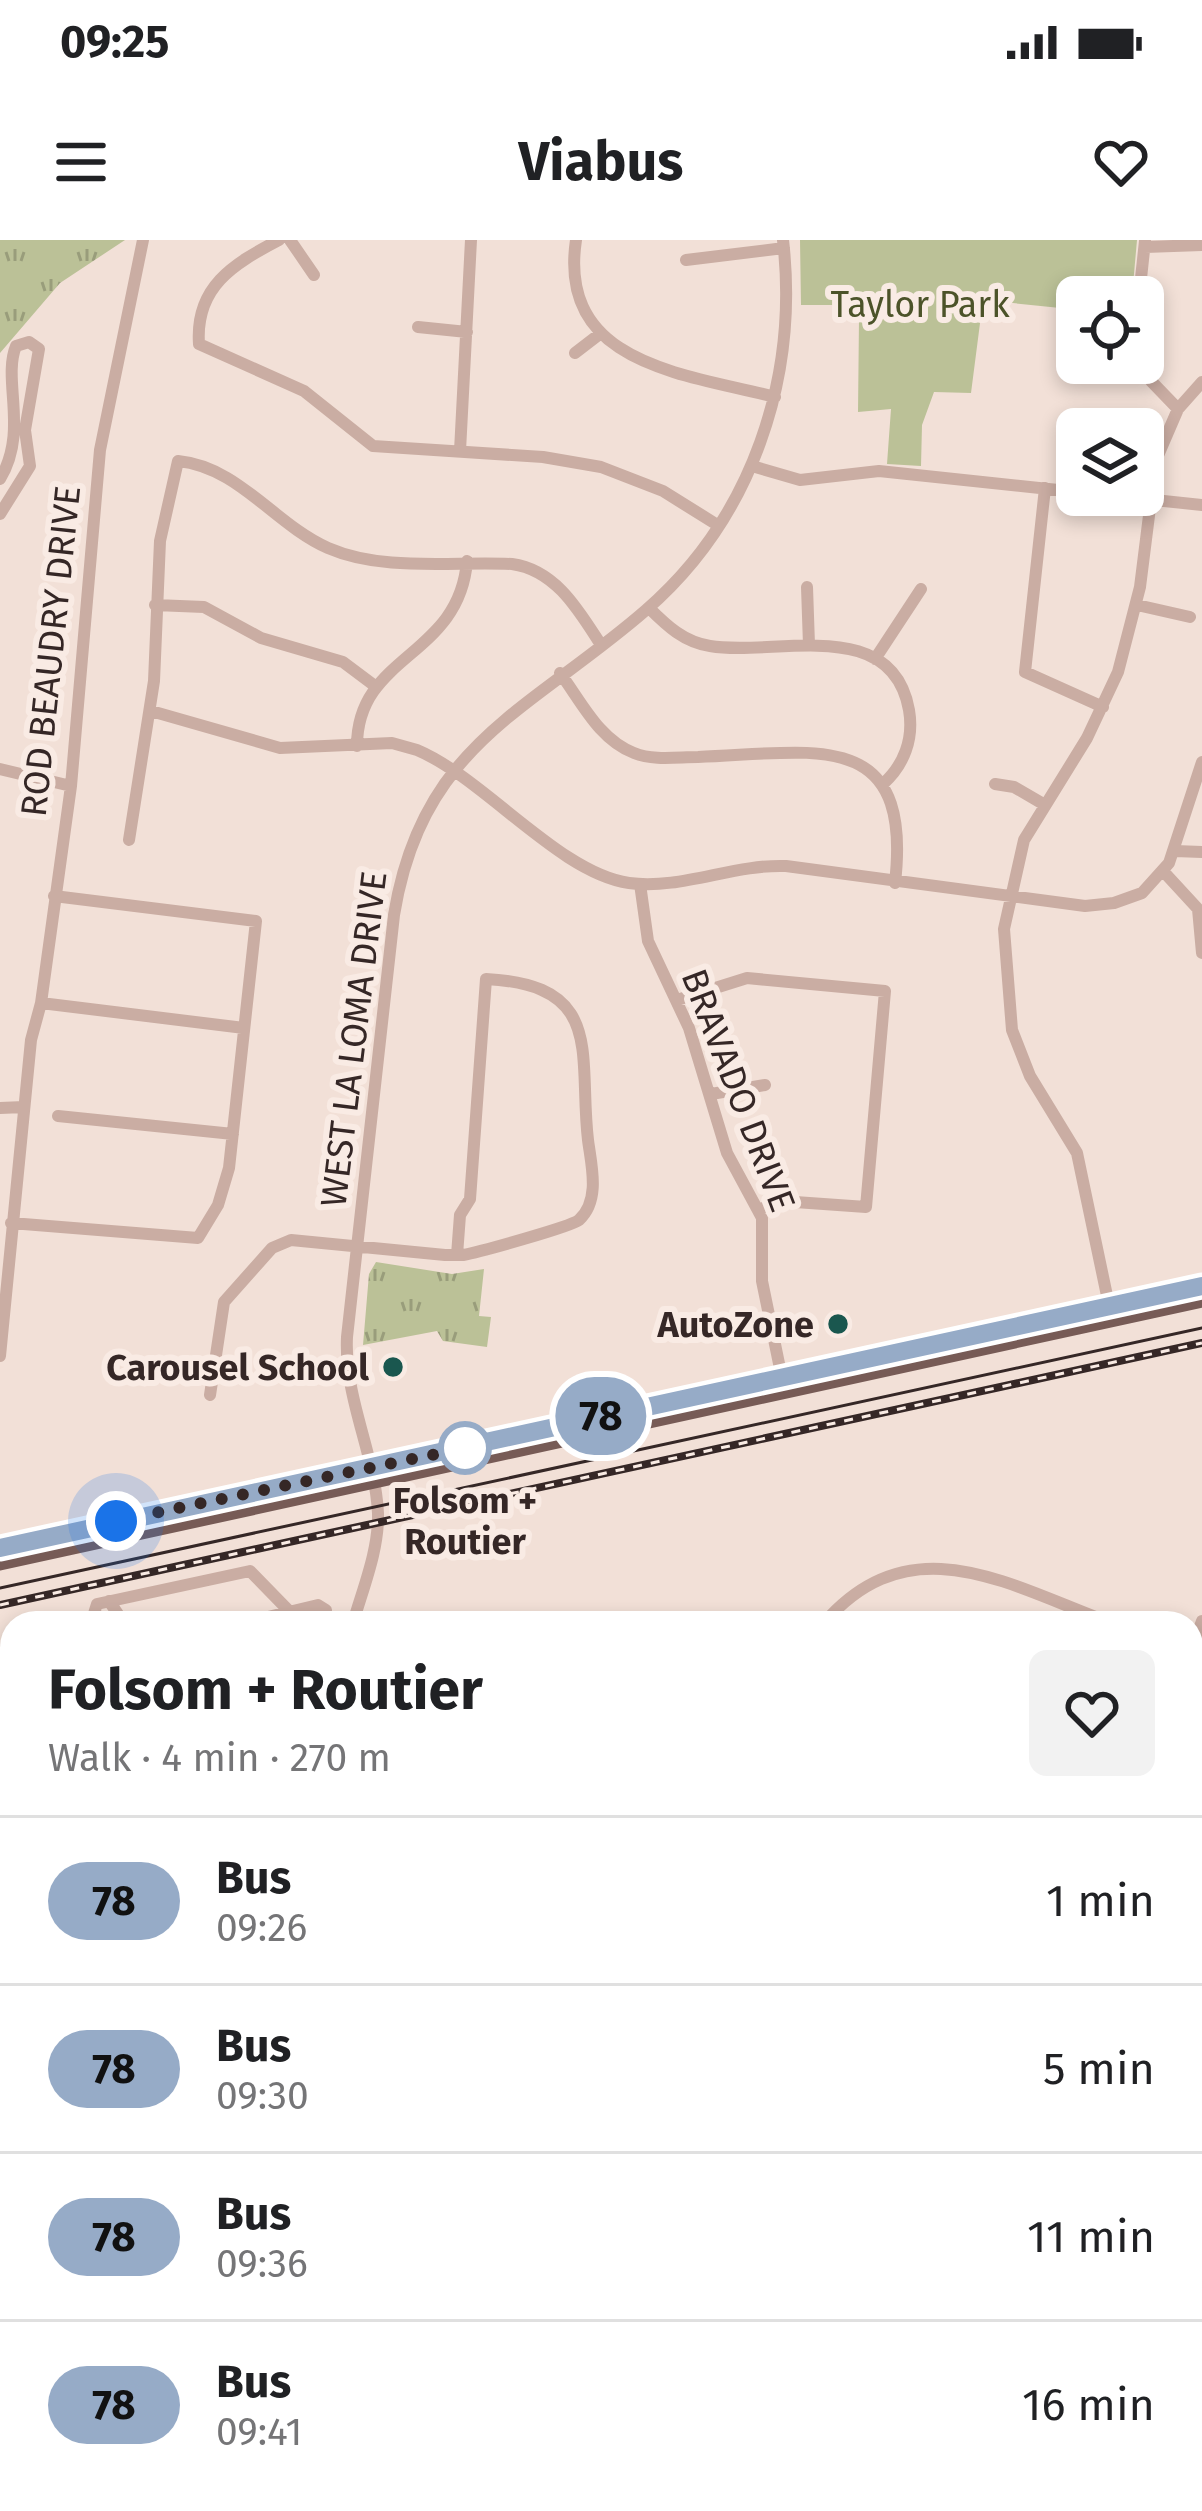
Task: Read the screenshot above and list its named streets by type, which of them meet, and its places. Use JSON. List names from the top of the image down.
{
  "streets": {
    "street": ["ROD BEAUDRY DRIVE", "WEST LA LOMA DRIVE", "BRAVADO DRIVE"]
  },
  "parks": ["Taylor Park"],
  "places": ["AutoZone", "Carousel School", "Folsom + Routier"],
  "lines": ["bus line 78"],
  "page": {
    "status": "09:25",
    "header": "Viabus",
    "on_map": "78",
    "heading": ["Folsom + Routier", "Walk · 4 min · 270 m"],
    "list": [
      {
        "mark": "78",
        "name": "Bus",
        "note": "09:26",
        "value": "1 min"
      },
      {
        "mark": "78",
        "name": "Bus",
        "note": "09:30",
        "value": "5 min"
      },
      {
        "mark": "78",
        "name": "Bus",
        "note": "09:36",
        "value": "11 min"
      },
      {
        "mark": "78",
        "name": "Bus",
        "note": "09:41",
        "value": "16 min"
      }
    ]
  }
}
